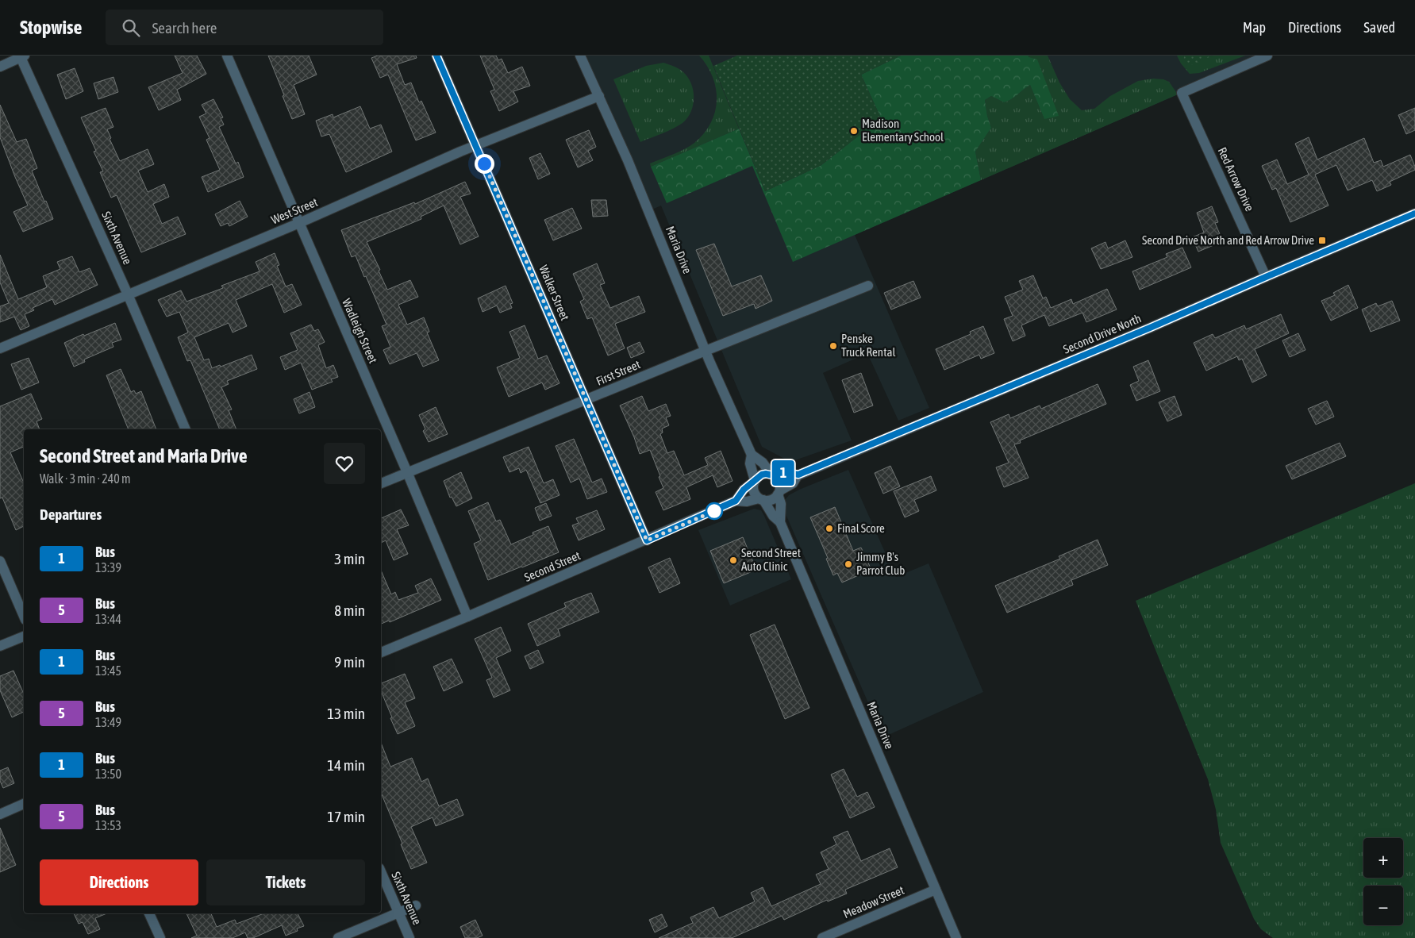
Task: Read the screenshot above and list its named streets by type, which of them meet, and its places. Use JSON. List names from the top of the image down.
{
  "streets": {
    "street": [
      "Red Arrow Drive",
      "West Street",
      "Sixth Avenue",
      "Maria Drive",
      "Walker Street",
      "Wadleigh Street",
      "Second Drive North",
      "First Street",
      "Second Street",
      "Meadow Street"
    ]
  },
  "crossings": [
    ["Red Arrow Drive", "Second Drive North"],
    ["West Street", "Sixth Avenue"],
    ["West Street", "Maria Drive"],
    ["West Street", "Walker Street"],
    ["West Street", "Wadleigh Street"],
    ["Maria Drive", "First Street"],
    ["Maria Drive", "Meadow Street"],
    ["Walker Street", "First Street"],
    ["Walker Street", "Second Street"],
    ["Wadleigh Street", "First Street"],
    ["Wadleigh Street", "Second Street"]
  ],
  "places": {
    "other": [
      "Madison Elementary School",
      "Penske Truck Rental",
      "Final Score",
      "Second Street Auto Clinic",
      "Jimmy B's Parrot Club"
    ],
    "transit": ["Second Drive North and Red Arrow Drive"]
  },
  "lines": ["bus line 1"],
  "page": {
    "header": "Stopwise",
    "search": "Search here",
    "nav": ["Map", "Directions", "Saved"],
    "on_map": "1",
    "heading": [
      ["Second Street and Maria Drive", "Walk · 3 min · 240 m"],
      "Departures"
    ],
    "list": [
      {
        "mark": "1",
        "name": "Bus",
        "note": "13:39",
        "value": "3 min"
      },
      {
        "mark": "5",
        "name": "Bus",
        "note": "13:44",
        "value": "8 min"
      },
      {
        "mark": "1",
        "name": "Bus",
        "note": "13:45",
        "value": "9 min"
      },
      {
        "mark": "5",
        "name": "Bus",
        "note": "13:49",
        "value": "13 min"
      },
      {
        "mark": "1",
        "name": "Bus",
        "note": "13:50",
        "value": "14 min"
      },
      {
        "mark": "5",
        "name": "Bus",
        "note": "13:53",
        "value": "17 min"
      }
    ],
    "map_buttons": ["+", "−"],
    "buttons": ["Directions", "Tickets"]
  }
}
